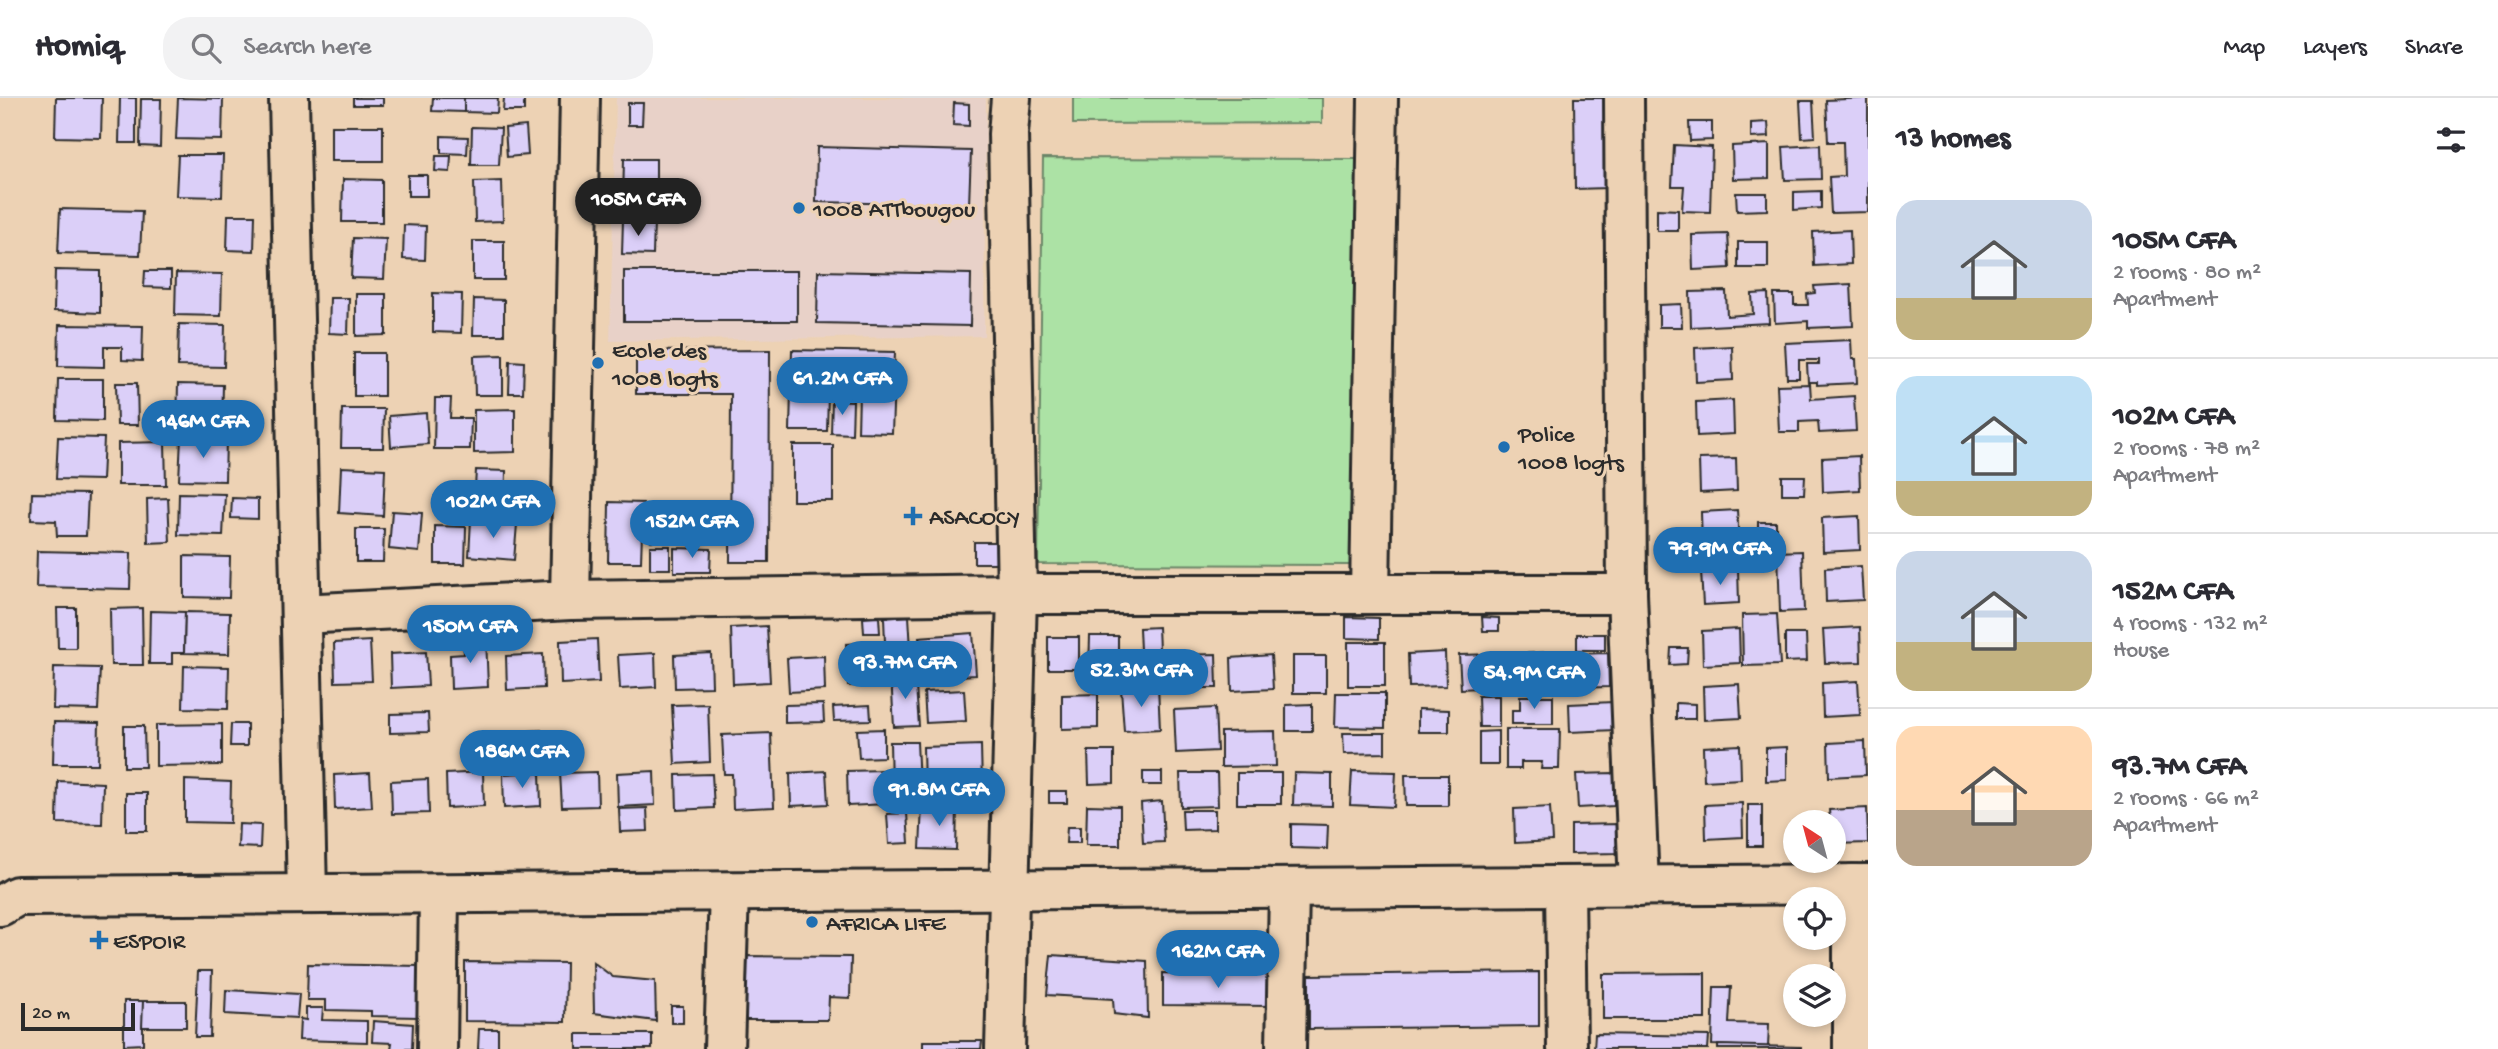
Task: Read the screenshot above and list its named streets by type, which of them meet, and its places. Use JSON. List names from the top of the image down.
{
  "places": {
    "other": [
      "1008 ATTbougou",
      "Ecole des 1008 logts",
      "Police 1008 logts",
      "AFRICA LIFE"
    ],
    "health": ["ASACOCY", "ESPOIR"]
  },
  "scale_bar": "20 m",
  "north": "top left",
  "page": {
    "header": "Homiq",
    "search": "Search here",
    "nav": ["Map", "Layers", "Share"],
    "heading": "13 homes",
    "price": [
      "105M CFA",
      "61.2M CFA",
      "146M CFA",
      "102M CFA",
      "152M CFA",
      "79.9M CFA",
      "150M CFA",
      "93.7M CFA",
      "52.3M CFA",
      "54.9M CFA",
      "186M CFA",
      "91.8M CFA",
      "162M CFA"
    ],
    "list": [
      {
        "name": "105M CFA",
        "note": "2 rooms · 80 m² · Apartment"
      },
      {
        "name": "102M CFA",
        "note": "2 rooms · 78 m² · Apartment"
      },
      {
        "name": "152M CFA",
        "note": "4 rooms · 132 m² · House"
      },
      {
        "name": "93.7M CFA",
        "note": "2 rooms · 66 m² · Apartment"
      }
    ],
    "scale": "20 m"
  }
}
